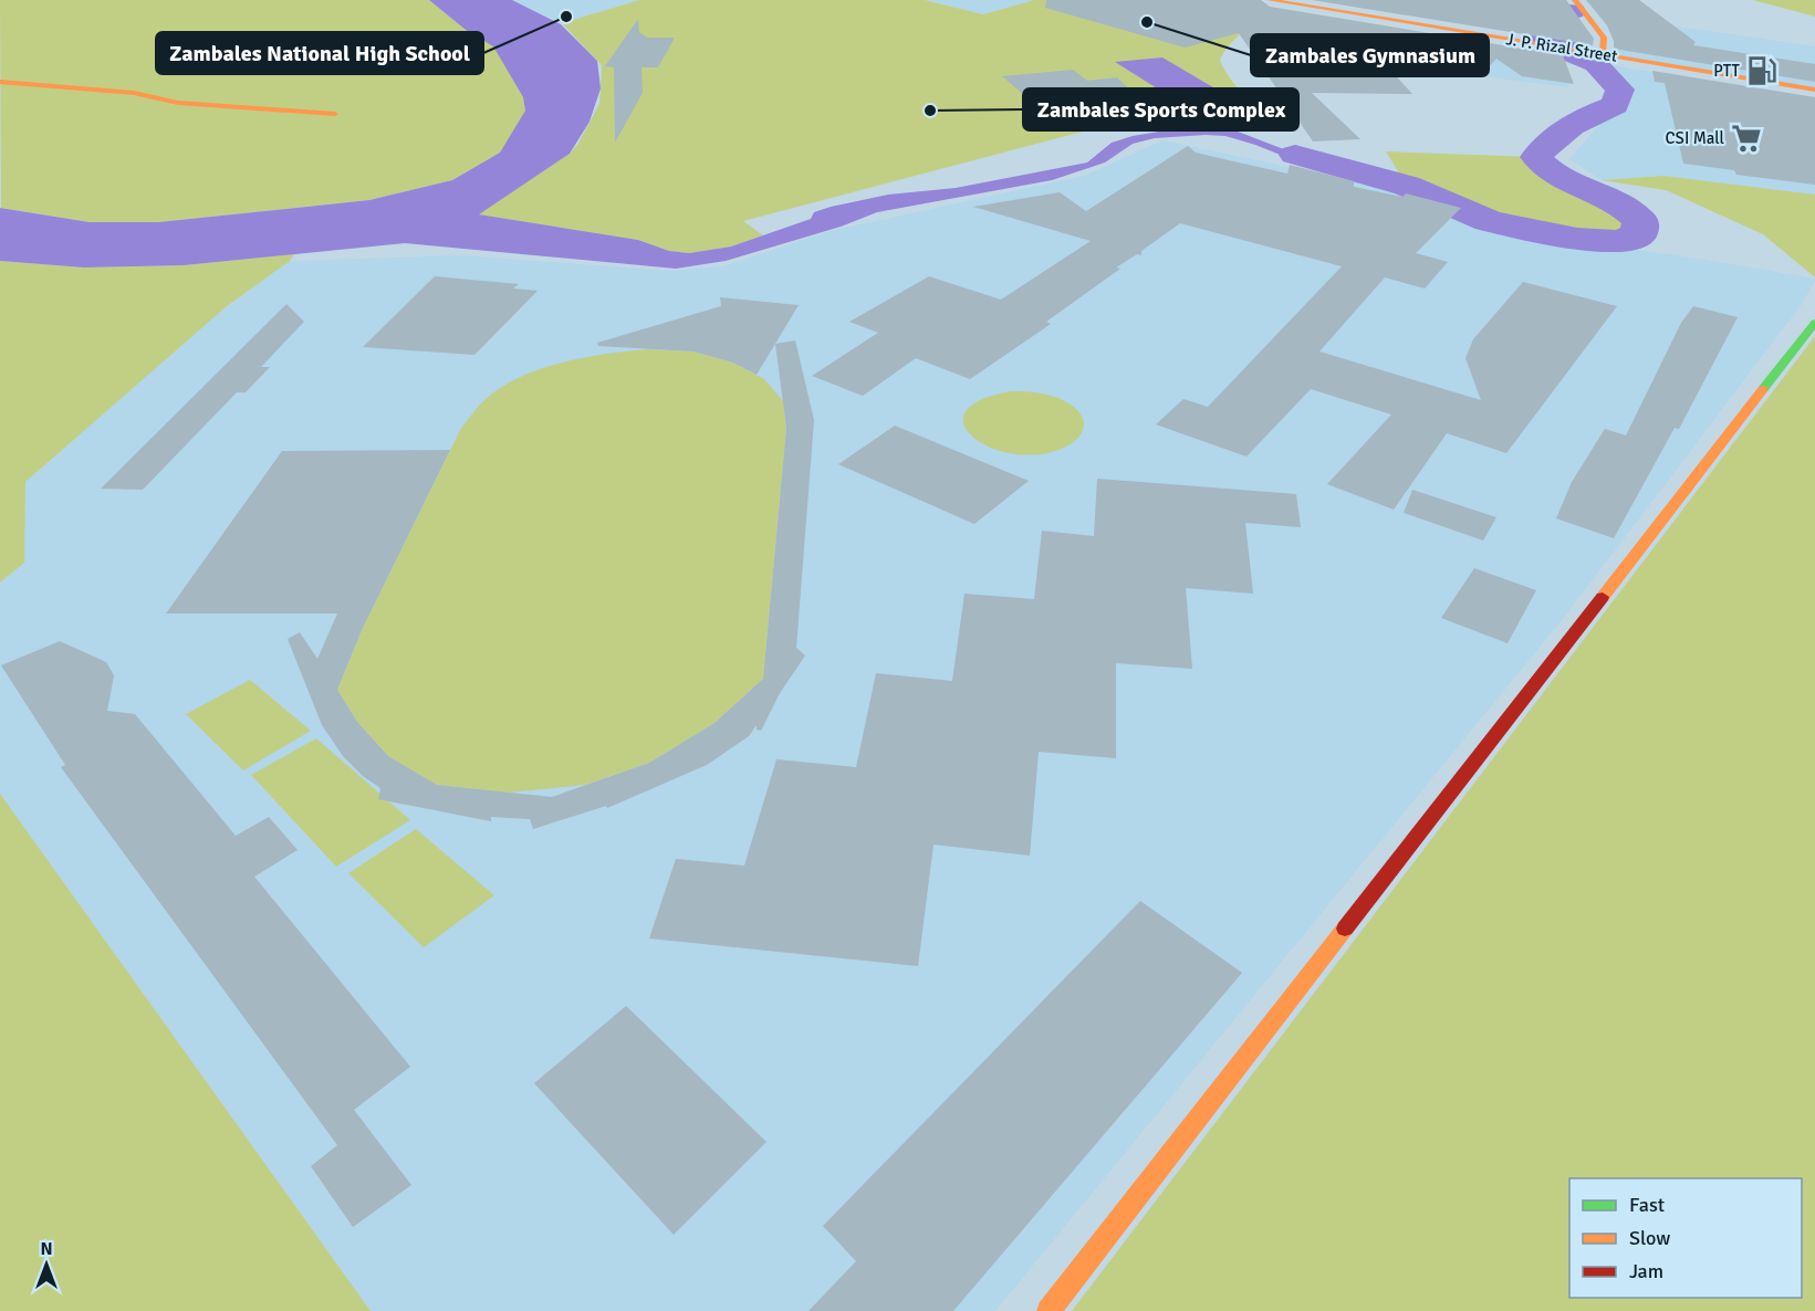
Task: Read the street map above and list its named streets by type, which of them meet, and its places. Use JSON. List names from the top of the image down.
{
  "streets": {
    "street": ["J. P. Rizal Street"]
  },
  "places": {
    "other": ["Zambales National High School", "Zambales Gymnasium", "Zambales Sports Complex"],
    "fuel station": ["PTT"],
    "supermarket": ["CSI Mall"]
  },
  "legend": ["Fast", "Slow", "Jam"],
  "north": "top"
}
